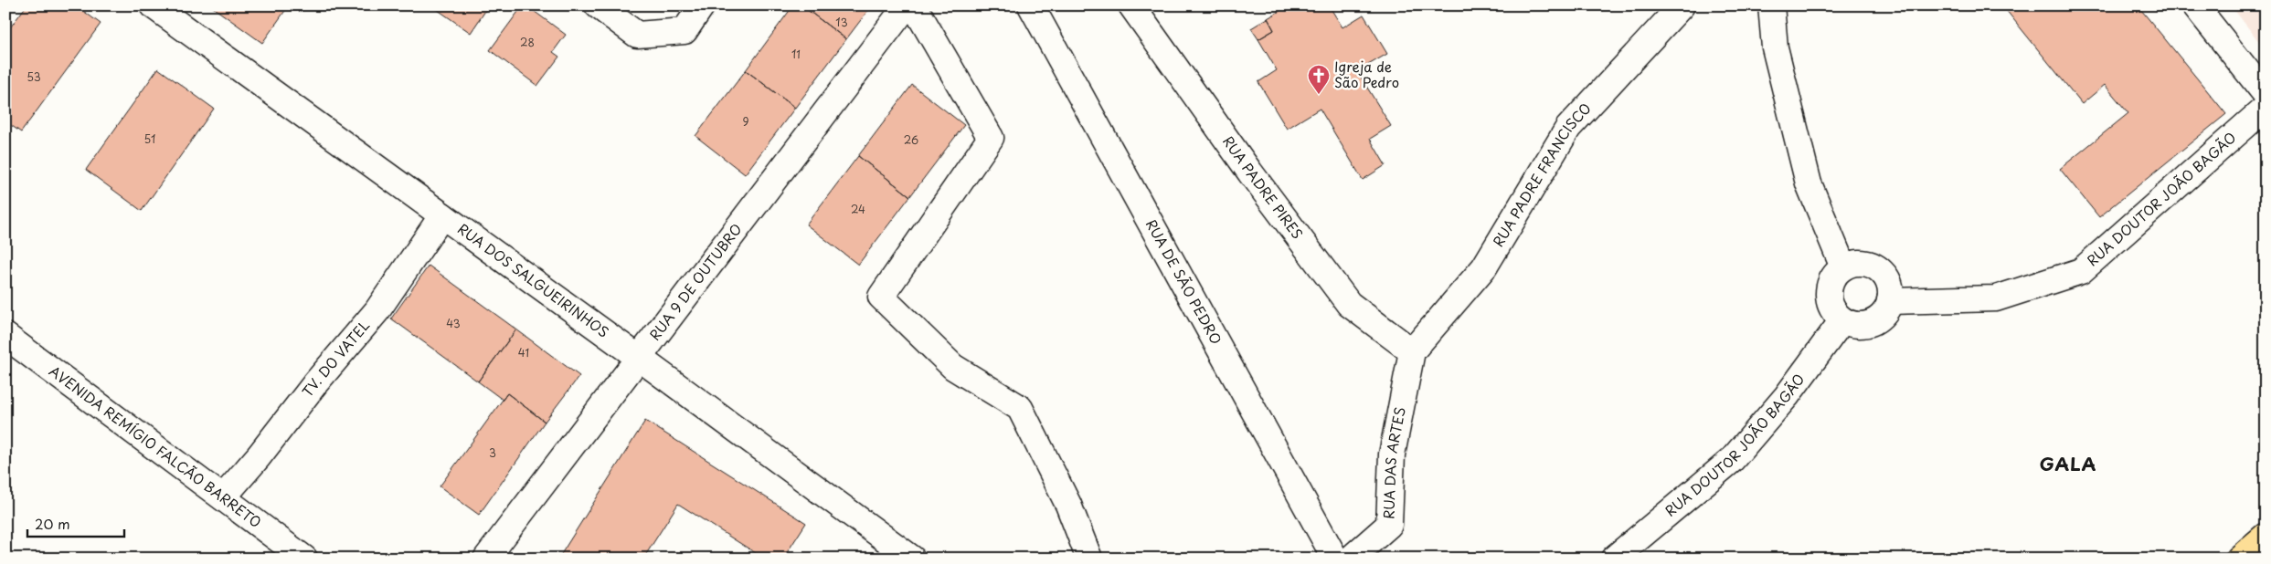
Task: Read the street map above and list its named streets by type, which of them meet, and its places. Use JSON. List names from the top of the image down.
{
  "streets": {
    "street": [
      "RUA PADRE FRANCISCO",
      "RUA PADRE PIRES",
      "RUA DOUTOR JOÃO BAGÃO",
      "RUA DOS SALGUEIRINHOS",
      "RUA 9 DE OUTUBRO",
      "RUA DE SÃO PEDRO",
      "TV. DO VATEL",
      "AVENIDA REMÍGIO FALCÃO BARRETO",
      "RUA DAS ARTES"
    ]
  },
  "crossings": [
    ["RUA PADRE FRANCISCO", "RUA PADRE PIRES"],
    ["RUA PADRE FRANCISCO", "RUA DAS ARTES"],
    ["RUA PADRE PIRES", "RUA DAS ARTES"],
    ["RUA DOS SALGUEIRINHOS", "RUA 9 DE OUTUBRO"],
    ["RUA DOS SALGUEIRINHOS", "TV. DO VATEL"],
    ["TV. DO VATEL", "AVENIDA REMÍGIO FALCÃO BARRETO"]
  ],
  "districts": ["GALA"],
  "places": {
    "church": ["Igreja de São Pedro"]
  },
  "house_numbers": [
    "13",
    "28",
    "11",
    "53",
    "9",
    "51",
    "26",
    "24",
    "43",
    "41",
    "3"
  ],
  "scale_bar": "20 m"
}
